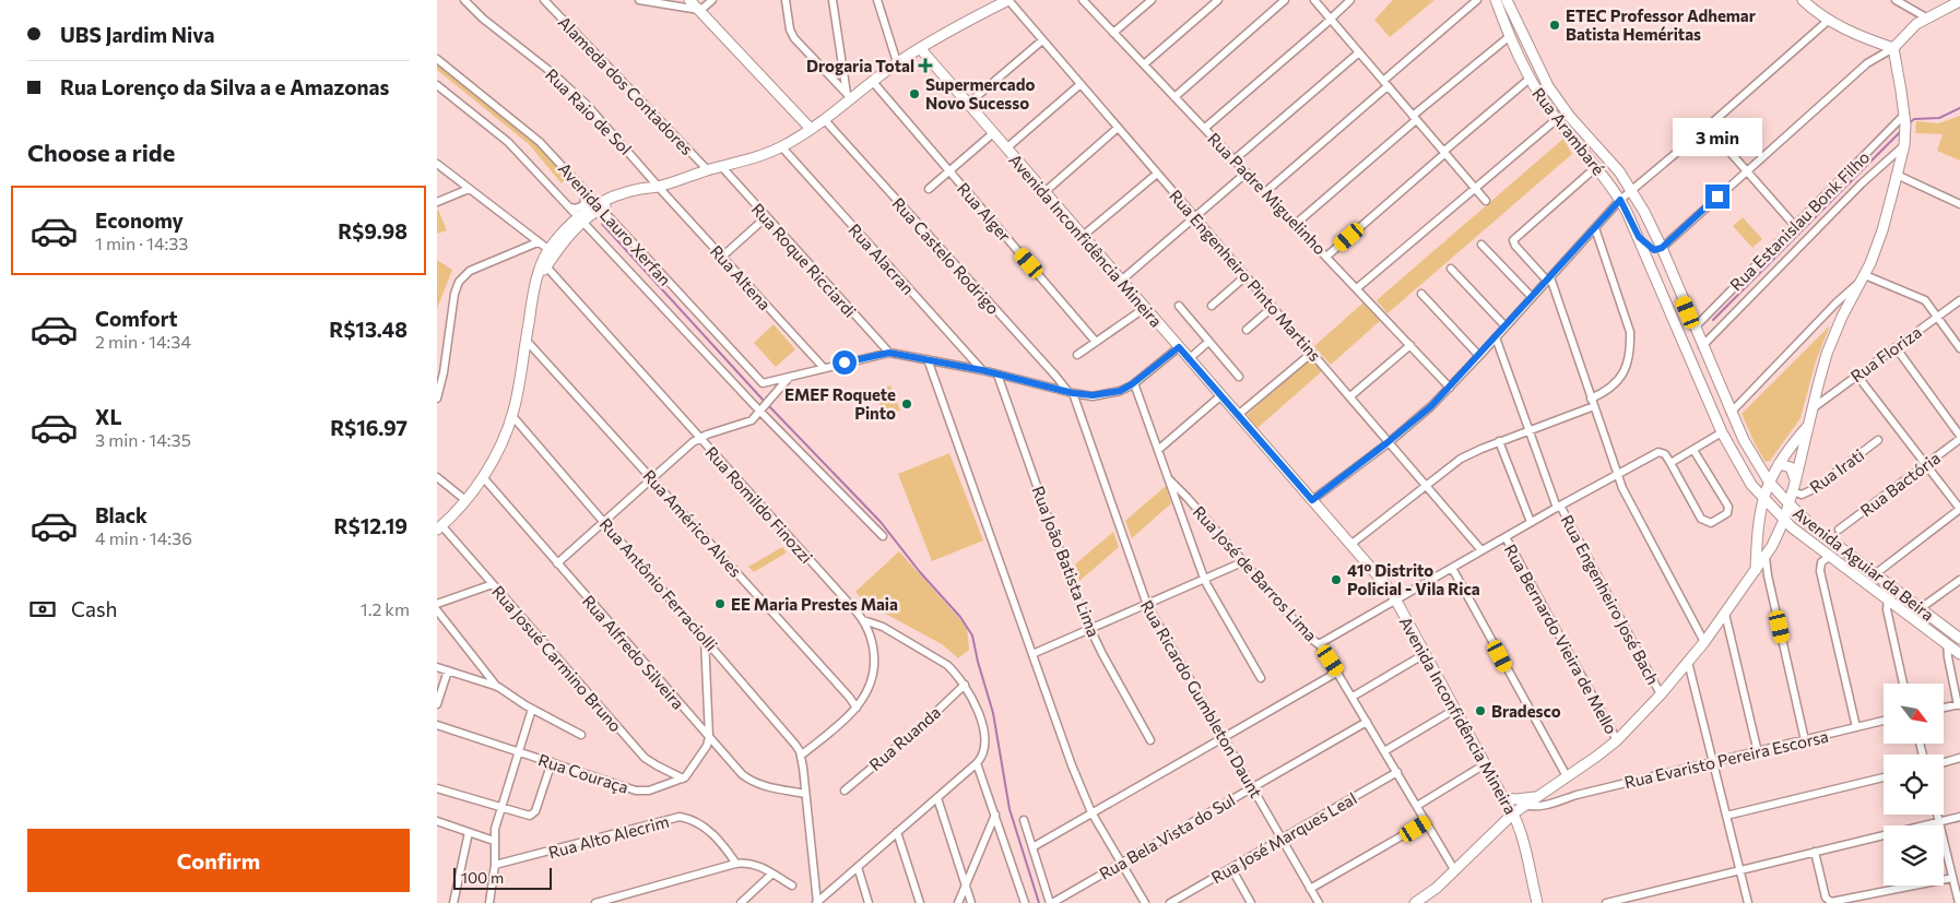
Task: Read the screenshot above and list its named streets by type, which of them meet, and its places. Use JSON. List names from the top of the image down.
{
  "streets": {
    "main road": ["Rua Arambaré", "Avenida Inconfidência Mineira", "Avenida Aguiar da Beira"],
    "street": [
      "Alameda dos Contadores",
      "Rua Raio de Sol",
      "Rua Padre Miguelinho",
      "Rua Alger",
      "Rua Estanislau Bonk Filho",
      "Avenida Lauro Xerfan",
      "Rua Castelo Rodrigo",
      "Rua Alacran",
      "Rua Roque Ricciardi",
      "Rua Engenheiro Pinto Martins",
      "Rua Altena",
      "Rua Floriza",
      "Rua Irati",
      "Rua Bactória",
      "Rua Romildo Finozzi",
      "Rua Américo Alves",
      "Rua João Batista Lima",
      "Rua José de Barros Lima",
      "Rua Antônio Ferraciolli",
      "Rua Engenheiro José Bach",
      "Rua Bernardo Vieira de Mello",
      "Rua Alfredo Silveira",
      "Rua Josué Carmino Bruno",
      "Rua Ricardo Gumbleton Daunt",
      "Rua Ruanda",
      "Rua Evaristo Pereira Escorsa",
      "Rua Couraça",
      "Rua Alto Alecrim",
      "Rua Bela Vista do Sul",
      "Rua José Marques Leal"
    ]
  },
  "crossings": [
    ["Rua Raio de Sol", "Rua Altena"],
    ["Rua Arambaré", "Avenida Aguiar da Beira"],
    ["Rua Estanislau Bonk Filho", "Avenida Aguiar da Beira"],
    ["Rua Castelo Rodrigo", "Rua Ricardo Gumbleton Daunt"],
    ["Rua Romildo Finozzi", "Rua Américo Alves"],
    ["Rua Romildo Finozzi", "Rua Antônio Ferraciolli"],
    ["Rua José de Barros Lima", "Rua Bela Vista do Sul"],
    ["Rua José de Barros Lima", "Rua José Marques Leal"],
    ["Rua Josué Carmino Bruno", "Rua Couraça"],
    ["Rua Ricardo Gumbleton Daunt", "Rua Bela Vista do Sul"],
    ["Rua Ricardo Gumbleton Daunt", "Rua José Marques Leal"]
  ],
  "places": {
    "other": [
      "ETEC Professor Adhemar Batista Heméritas",
      "Supermercado Novo Sucesso",
      "EMEF Roquete Pinto",
      "41º Distrito Policial - Vila Rica",
      "EE Maria Prestes Maia",
      "Bradesco"
    ],
    "health": ["Drogaria Total"]
  },
  "scale_bar": "100 m",
  "north": "bottom right",
  "page": {
    "banner": ["UBS Jardim Niva", "Rua Lorenço da Silva a e Amazonas"],
    "bubble": "3 min",
    "heading": "Choose a ride",
    "list": [
      {
        "name": "Economy",
        "note": "1 min · 14:33",
        "value": "R$9.98"
      },
      {
        "name": "Comfort",
        "note": "2 min · 14:34",
        "value": "R$13.48"
      },
      {
        "name": "XL",
        "note": "3 min · 14:35",
        "value": "R$16.97"
      },
      {
        "name": "Black",
        "note": "4 min · 14:36",
        "value": "R$12.19"
      }
    ],
    "pay": ["Cash", "1.2 km"],
    "buttons": "Confirm",
    "scale": "100 m"
  }
}
